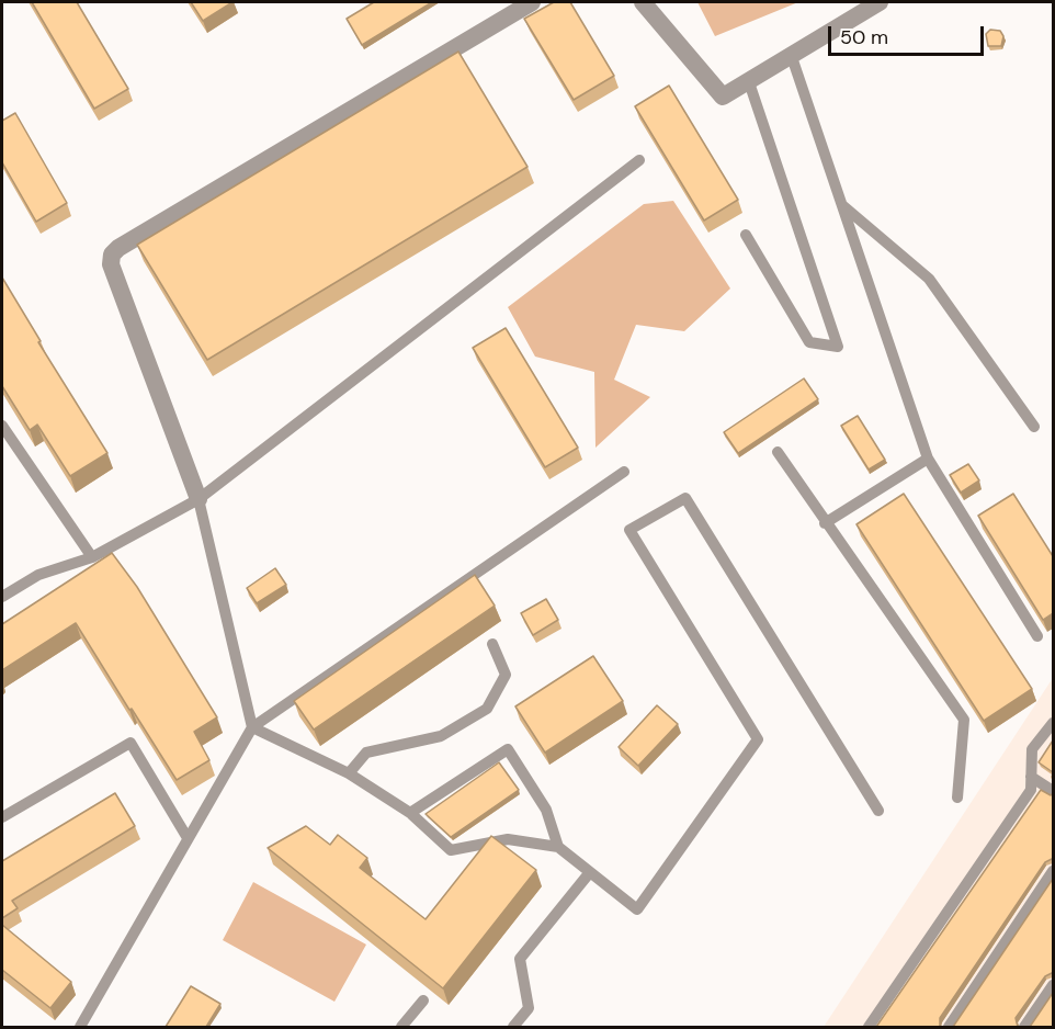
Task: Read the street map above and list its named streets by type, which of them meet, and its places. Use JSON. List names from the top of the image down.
{
  "scale_bar": "50 m"
}
